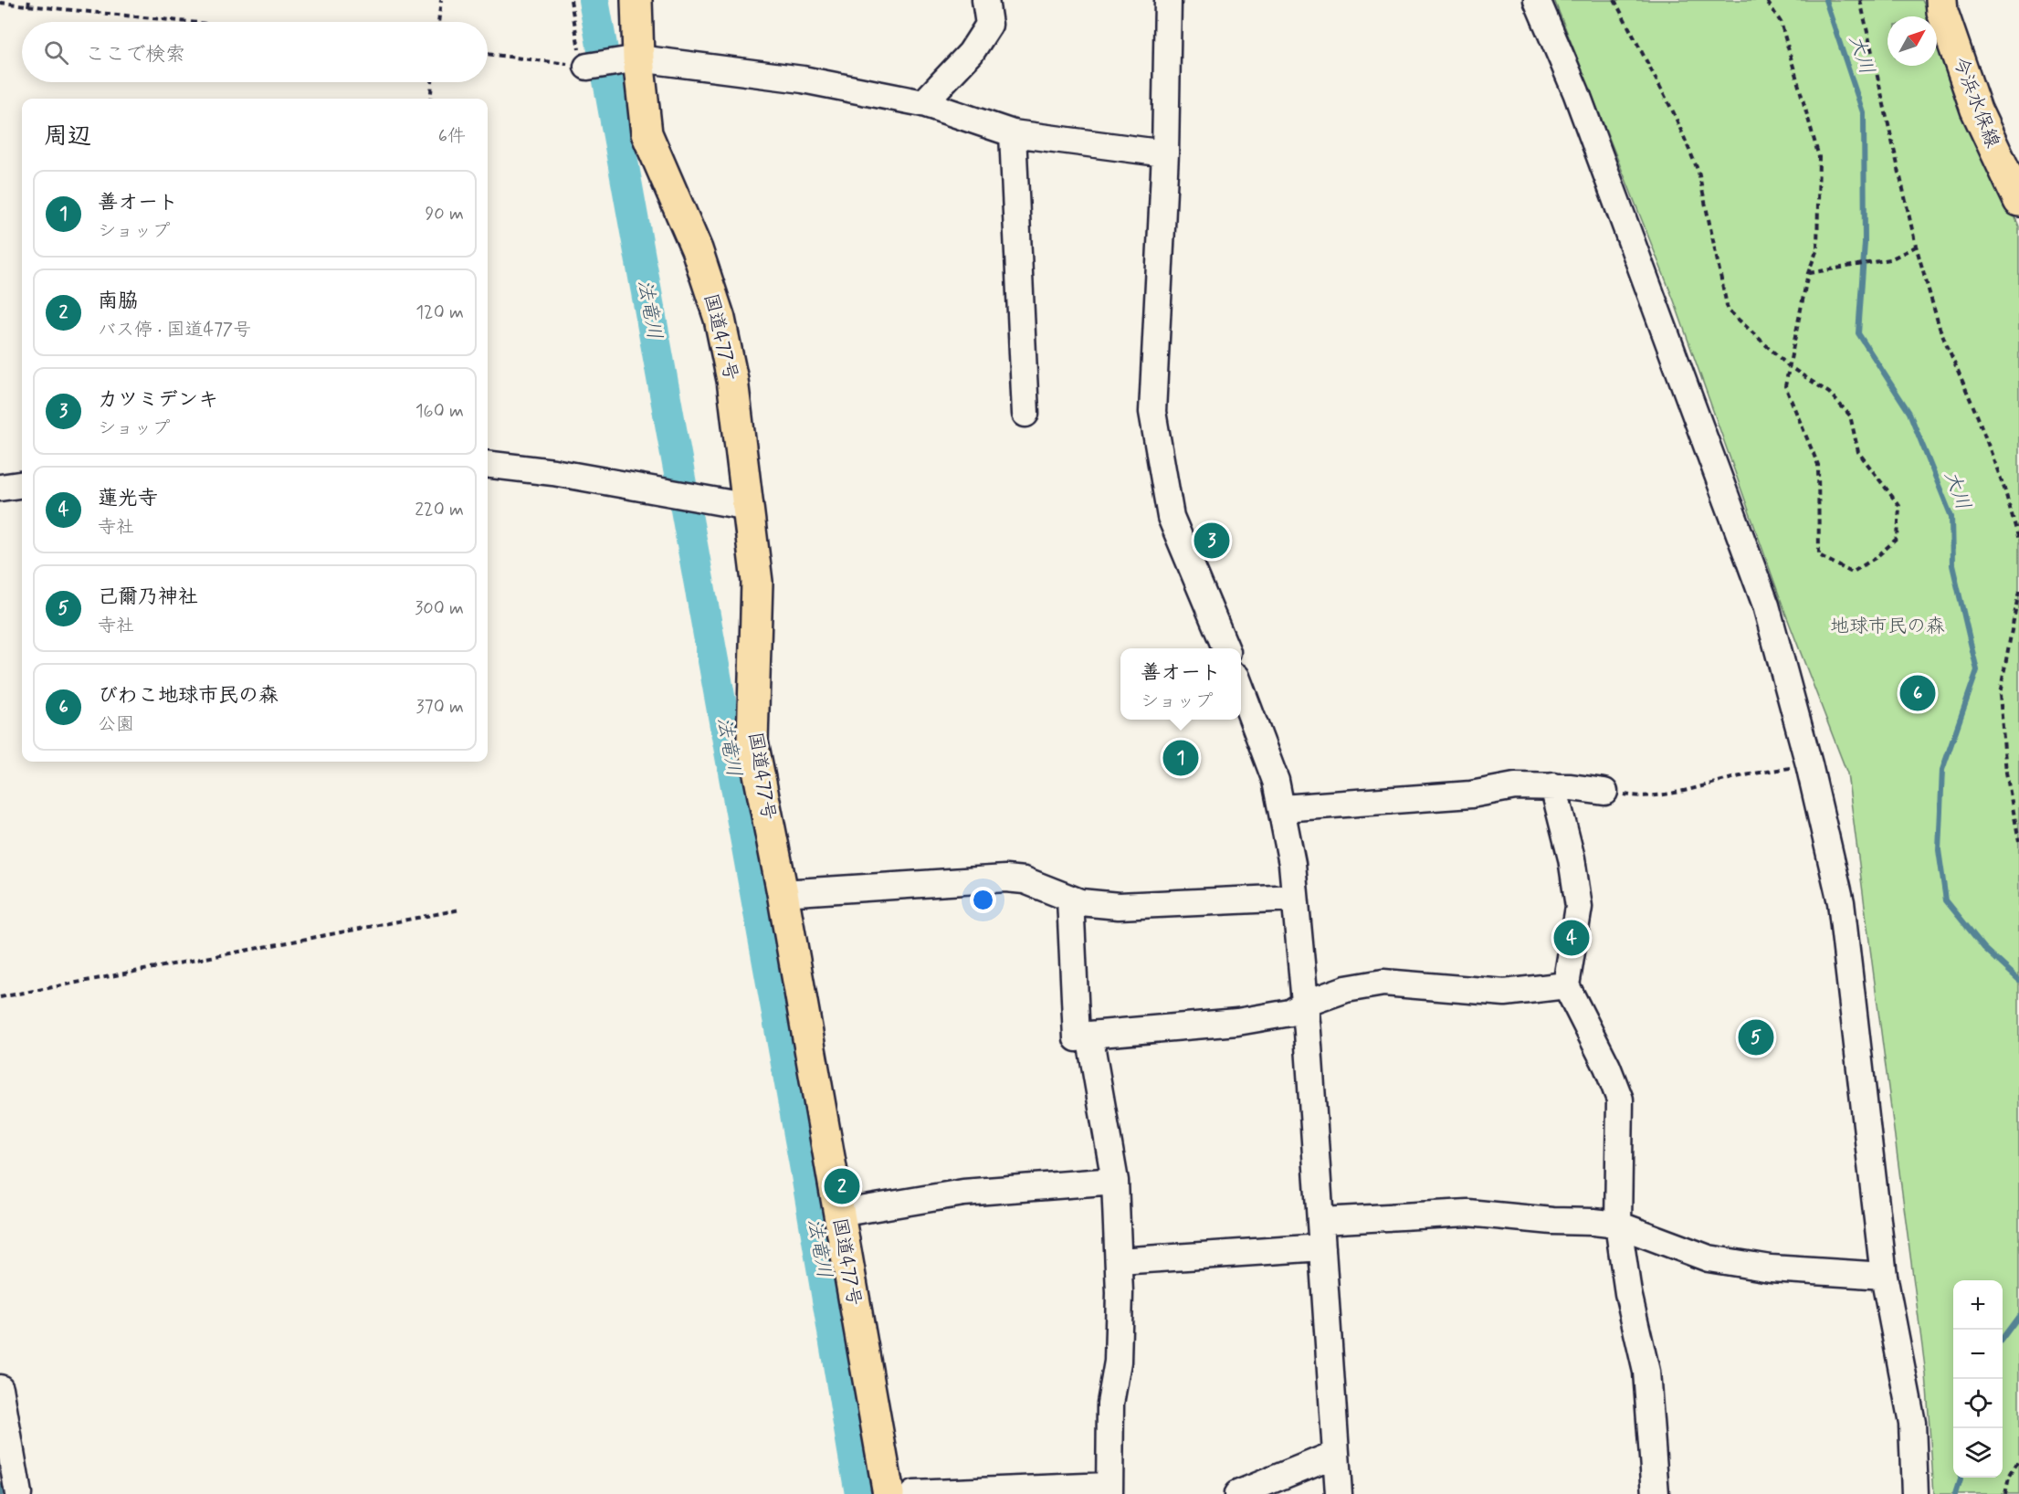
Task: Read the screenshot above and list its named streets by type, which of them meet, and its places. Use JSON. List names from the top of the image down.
{
  "streets": {
    "main road": ["今浜水保線", "国道477号"]
  },
  "water": ["大川", "法竜川"],
  "parks": ["地球市民の森"],
  "north": "top right",
  "page": {
    "search": "ここで検索",
    "heading": ["周辺", "6件"],
    "list": [
      {
        "mark": "1",
        "name": "善オート",
        "note": "ショップ",
        "value": "90 m"
      },
      {
        "mark": "2",
        "name": "南脇",
        "note": "バス停 · 国道477号",
        "value": "120 m"
      },
      {
        "mark": "3",
        "name": "カツミデンキ",
        "note": "ショップ",
        "value": "160 m"
      },
      {
        "mark": "4",
        "name": "蓮光寺",
        "note": "寺社",
        "value": "220 m"
      },
      {
        "mark": "5",
        "name": "己爾乃神社",
        "note": "寺社",
        "value": "300 m"
      },
      {
        "mark": "6",
        "name": "びわこ地球市民の森",
        "note": "公園",
        "value": "370 m"
      }
    ],
    "pins": [
      "3",
      "6",
      "1",
      "4",
      "5",
      "2"
    ],
    "popup": ["善オート", "ショップ"],
    "map_buttons": ["+", "−"]
  }
}
